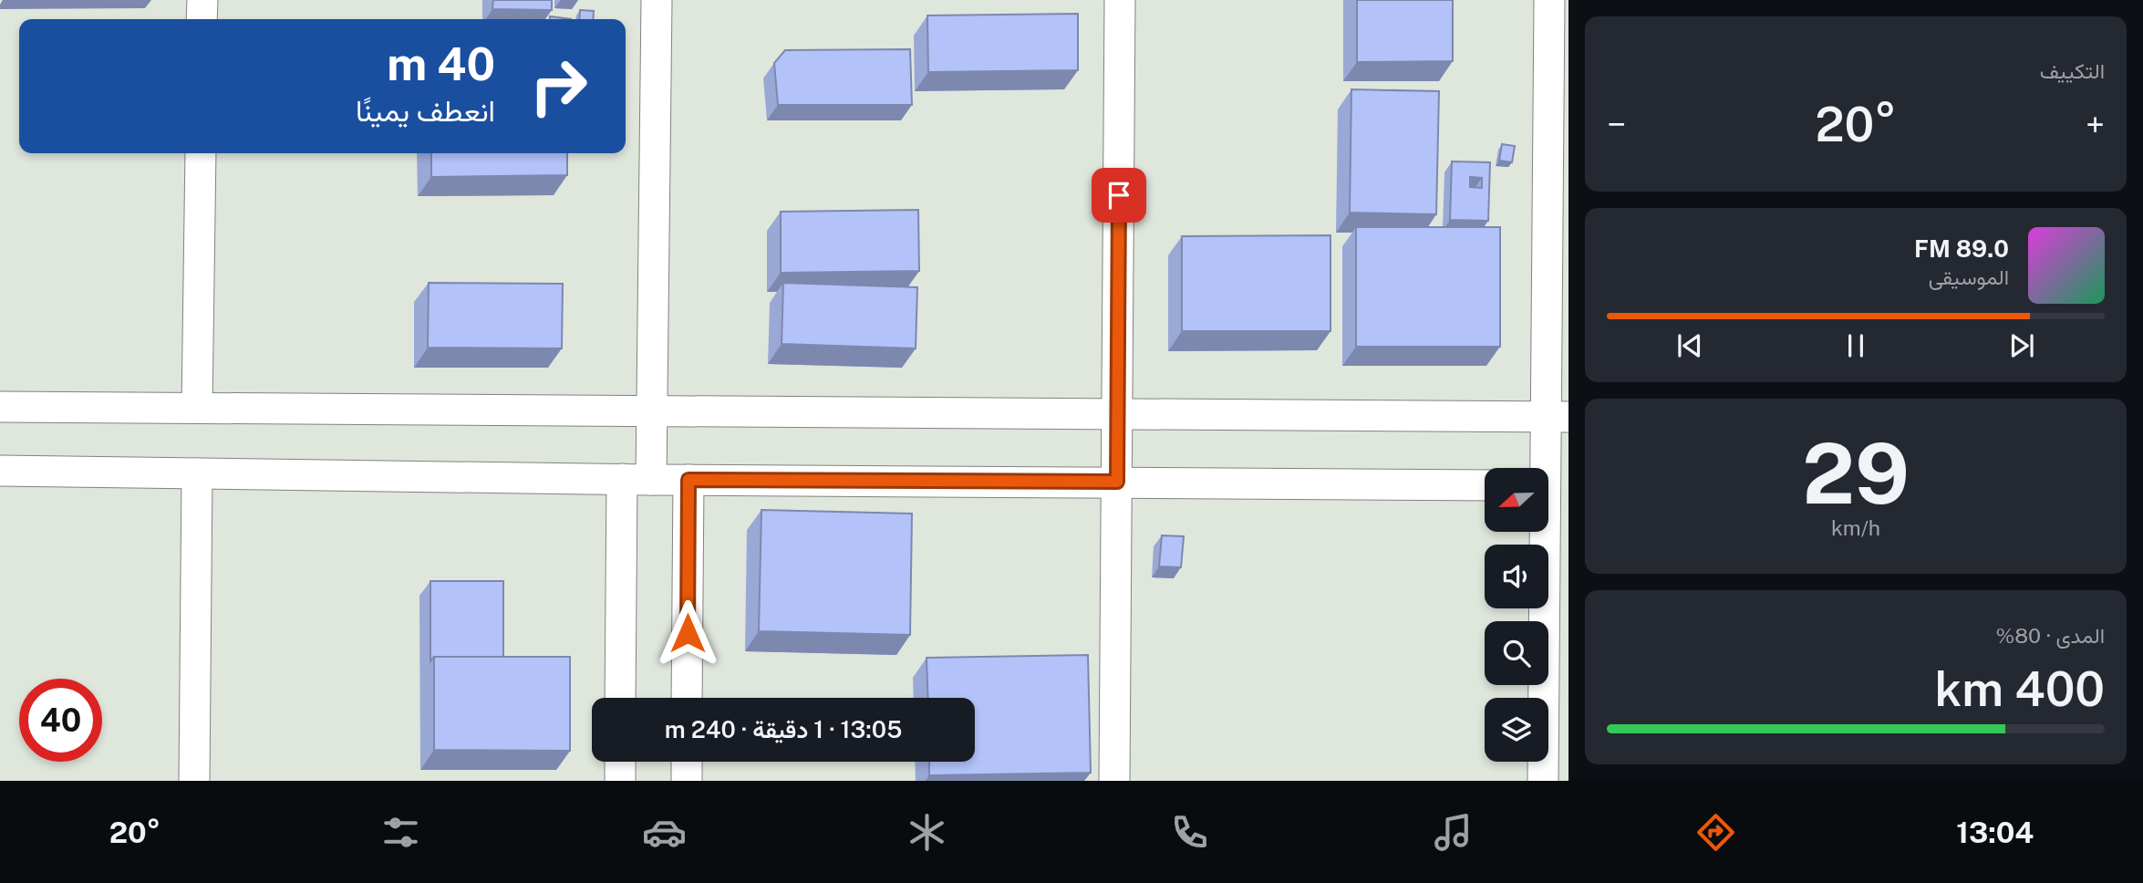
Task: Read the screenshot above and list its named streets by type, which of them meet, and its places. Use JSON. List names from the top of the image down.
{
  "north": "left",
  "page": {
    "tile": [
      "التكييف",
      ["29", "km/h"],
      ["المدى · 80%", "400 km"]
    ],
    "turn": ["40 m", "انعطف يمينًا"],
    "heat": ["−", "20°", "+"],
    "song": ["89.0 FM", "الموسيقى"],
    "limit": "40",
    "trip": "13:05 · 1 دقيقة · 240 m",
    "tabs": ["13:04", "20°"]
  }
}
